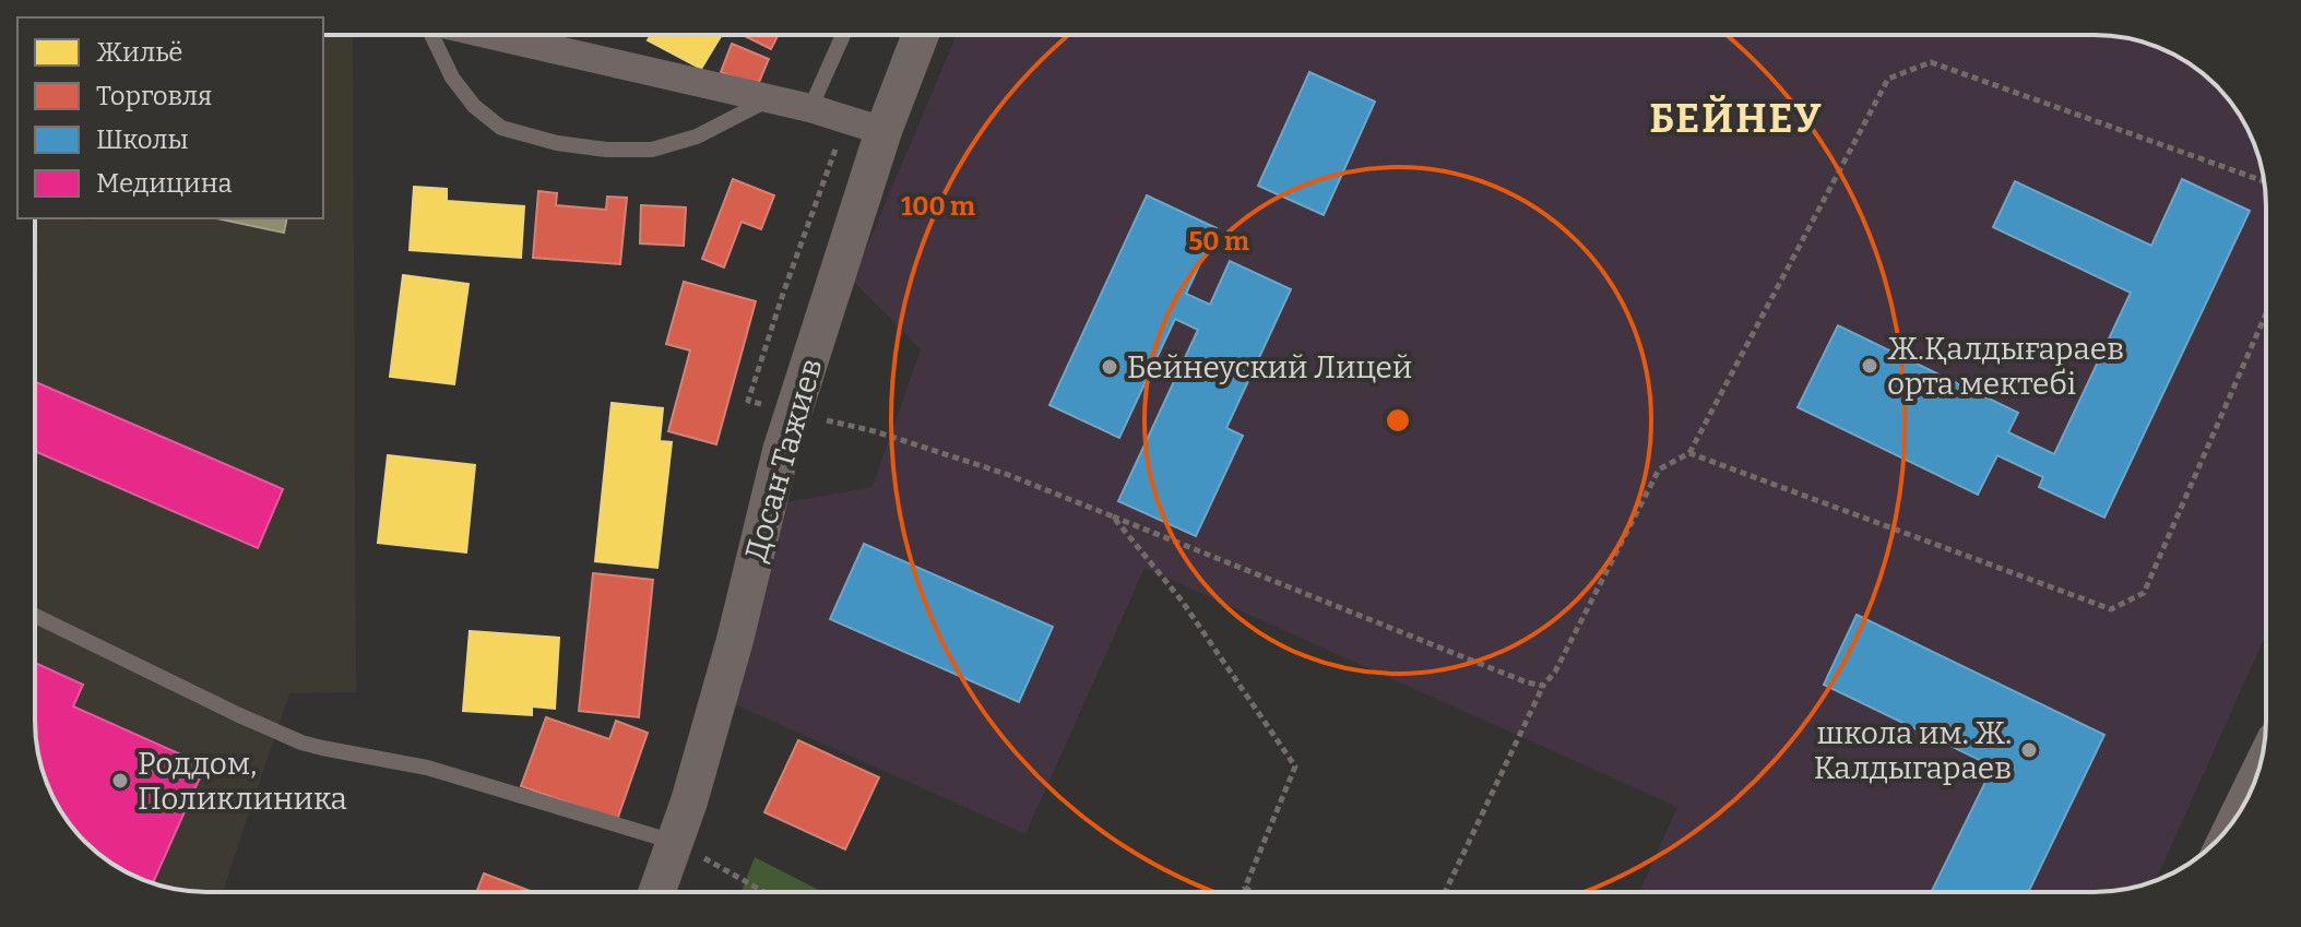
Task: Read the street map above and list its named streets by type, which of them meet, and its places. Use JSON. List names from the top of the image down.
{
  "streets": {
    "street": ["Досан Тажиев"]
  },
  "districts": ["БЕЙНЕУ"],
  "places": [
    "Ж.Қалдығараев орта мектебі",
    "Бейнеуский Лицей",
    "школа им. Ж. Калдыгараев",
    "Роддом, Поликлиника"
  ],
  "legend": [
    "Жильё",
    "Торговля",
    "Школы",
    "Медицина"
  ],
  "rings": ["100 m", "50 m"]
}
